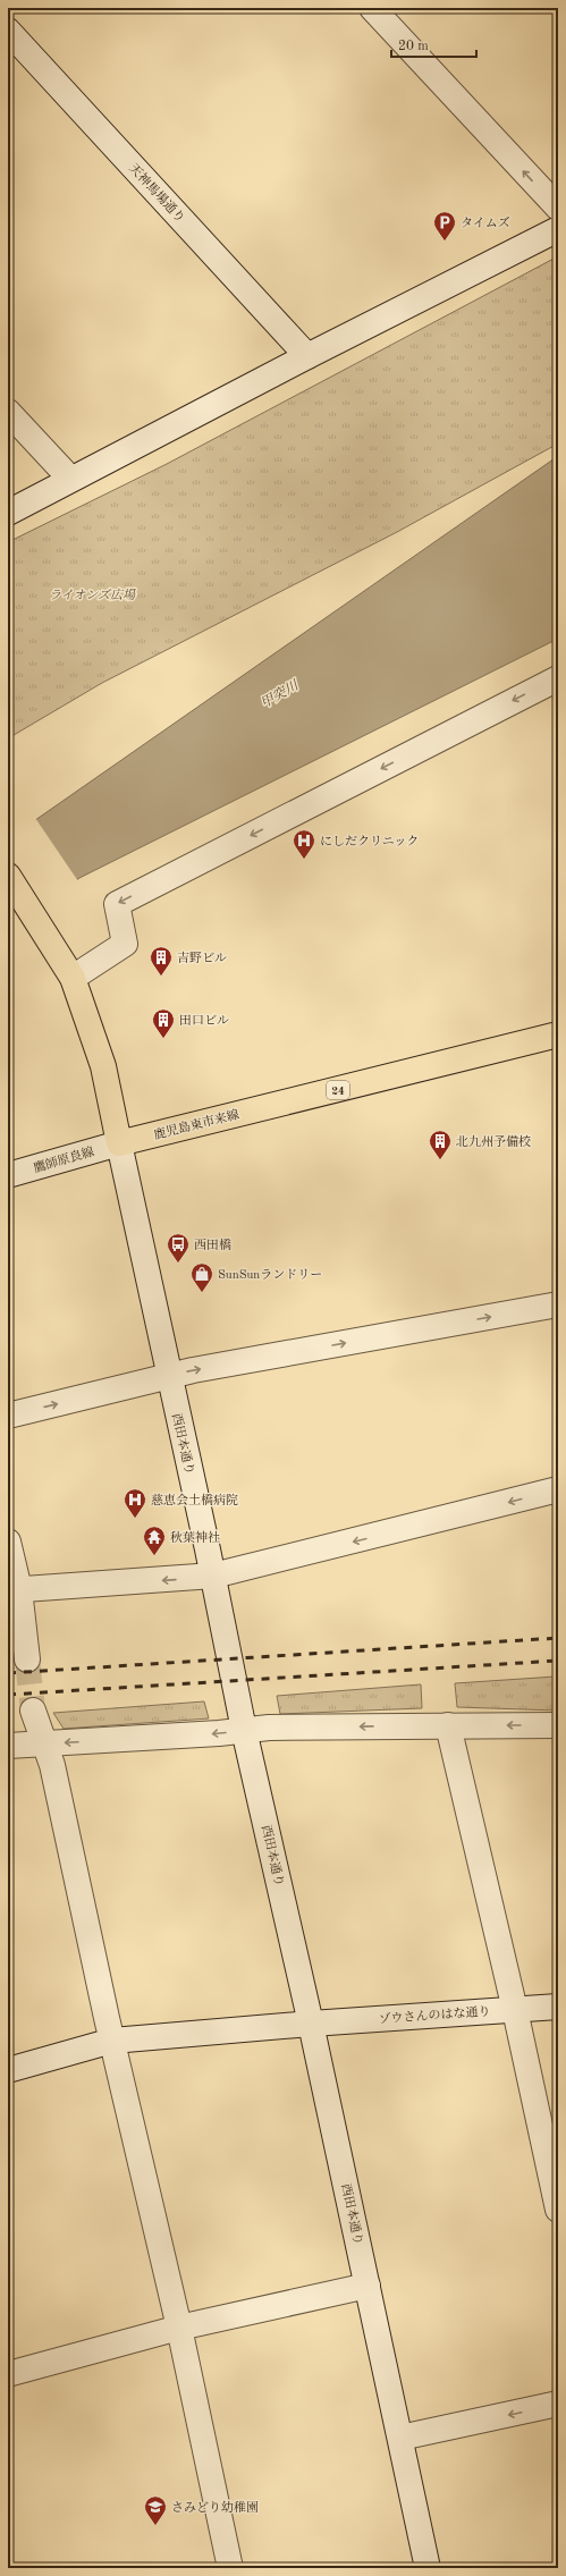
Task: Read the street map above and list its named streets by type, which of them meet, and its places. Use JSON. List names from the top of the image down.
{
  "streets": {
    "main road": ["24", "鹿児島東市来線"],
    "street": [
      "天神馬場通り",
      "鷹師原良線",
      "西田本通り",
      "ゾウさんのはな通り"
    ]
  },
  "crossings": [
    ["鹿児島東市来線", "鷹師原良線"],
    ["鹿児島東市来線", "西田本通り"],
    ["鷹師原良線", "西田本通り"],
    ["西田本通り", "ゾウさんのはな通り"]
  ],
  "water": ["甲突川"],
  "parks": ["ライオンズ広場"],
  "places": {
    "parking": ["タイムズ"],
    "hospital": ["にしだクリニック", "慈恵会土橋病院"],
    "building": ["吉野ビル", "田口ビル", "北九州予備校"],
    "bus stop": ["西田橋"],
    "shop": ["SunSunランドリー"],
    "temple": ["秋葉神社"],
    "school or university": ["さみどり幼稚園"]
  },
  "scale_bar": "20 m"
}
